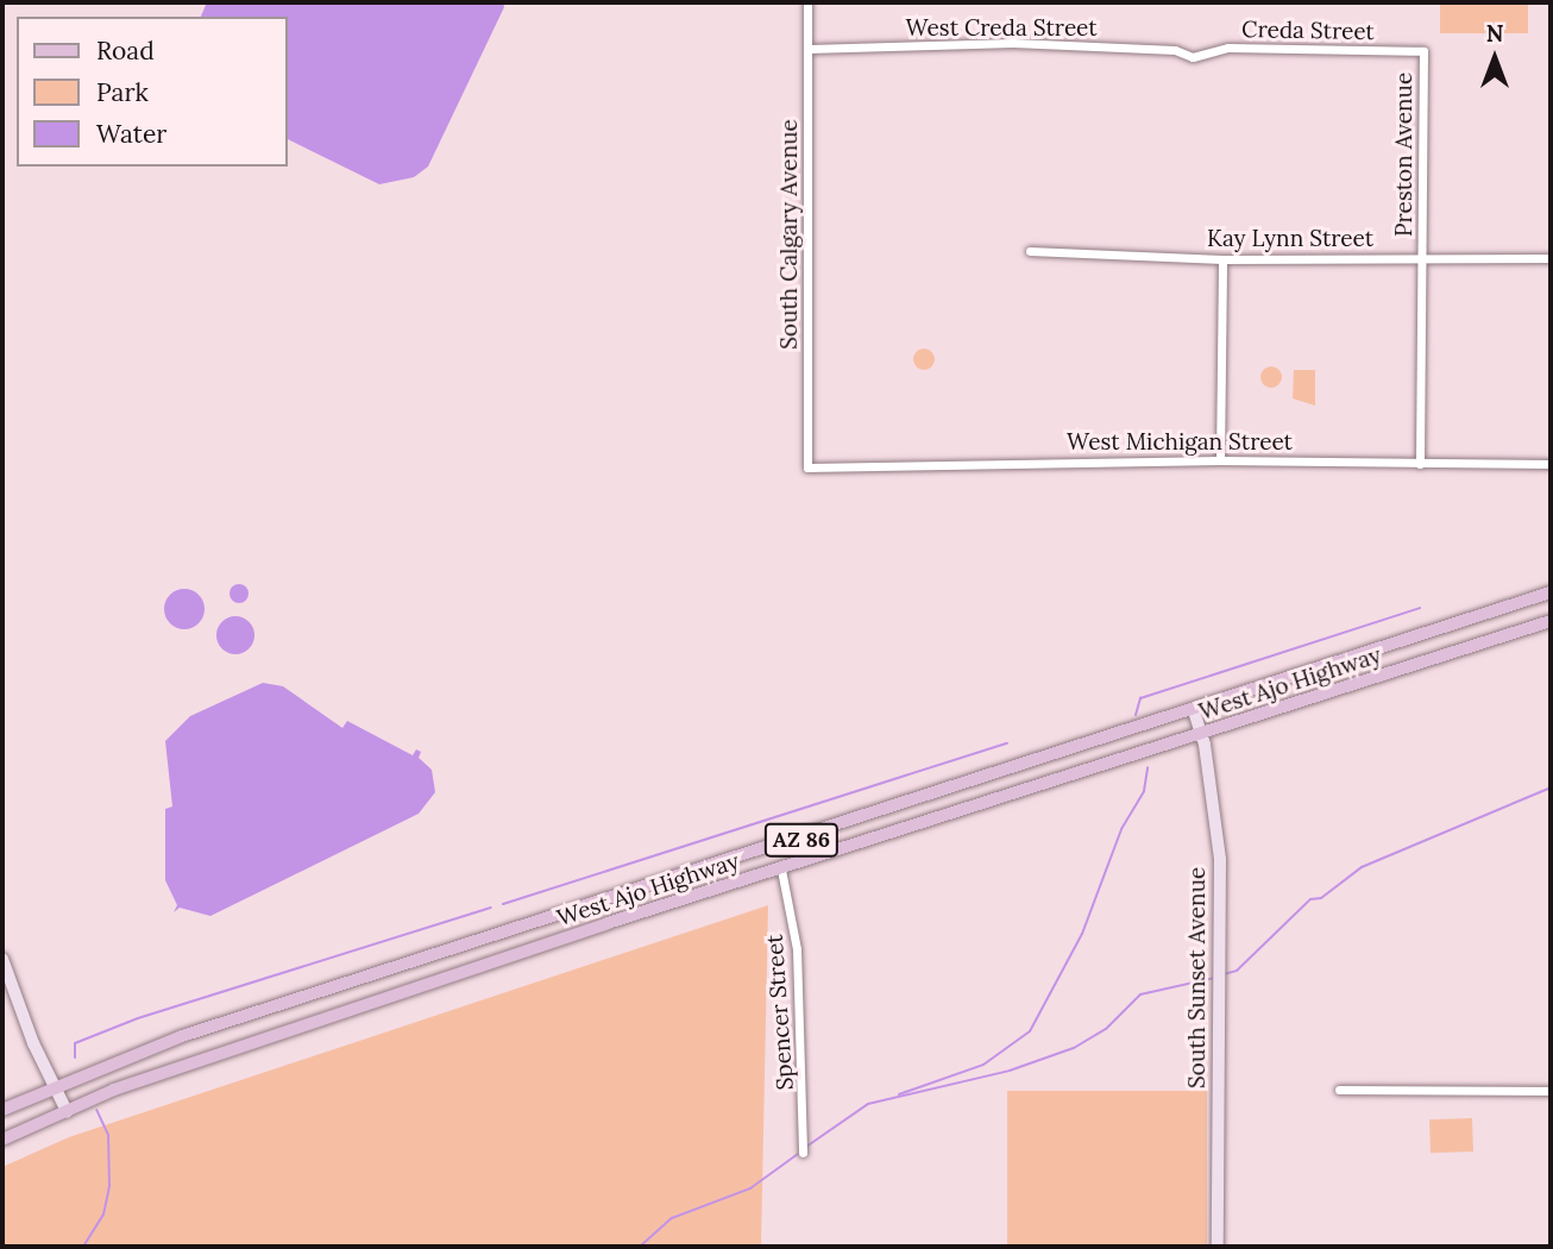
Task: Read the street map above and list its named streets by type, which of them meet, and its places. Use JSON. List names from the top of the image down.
{
  "streets": {
    "main road": ["West Ajo Highway", "AZ 86"],
    "street": [
      "West Creda Street",
      "Creda Street",
      "Preston Avenue",
      "South Calgary Avenue",
      "Kay Lynn Street",
      "West Michigan Street",
      "South Sunset Avenue",
      "Spencer Street"
    ]
  },
  "crossings": [
    ["West Creda Street", "Creda Street"],
    ["West Creda Street", "South Calgary Avenue"],
    ["Creda Street", "Preston Avenue"],
    ["Preston Avenue", "Kay Lynn Street"],
    ["Preston Avenue", "West Michigan Street"],
    ["South Calgary Avenue", "West Michigan Street"],
    ["West Ajo Highway", "South Sunset Avenue"],
    ["West Ajo Highway", "Spencer Street"]
  ],
  "legend": ["Road", "Park", "Water"],
  "north": "top"
}
